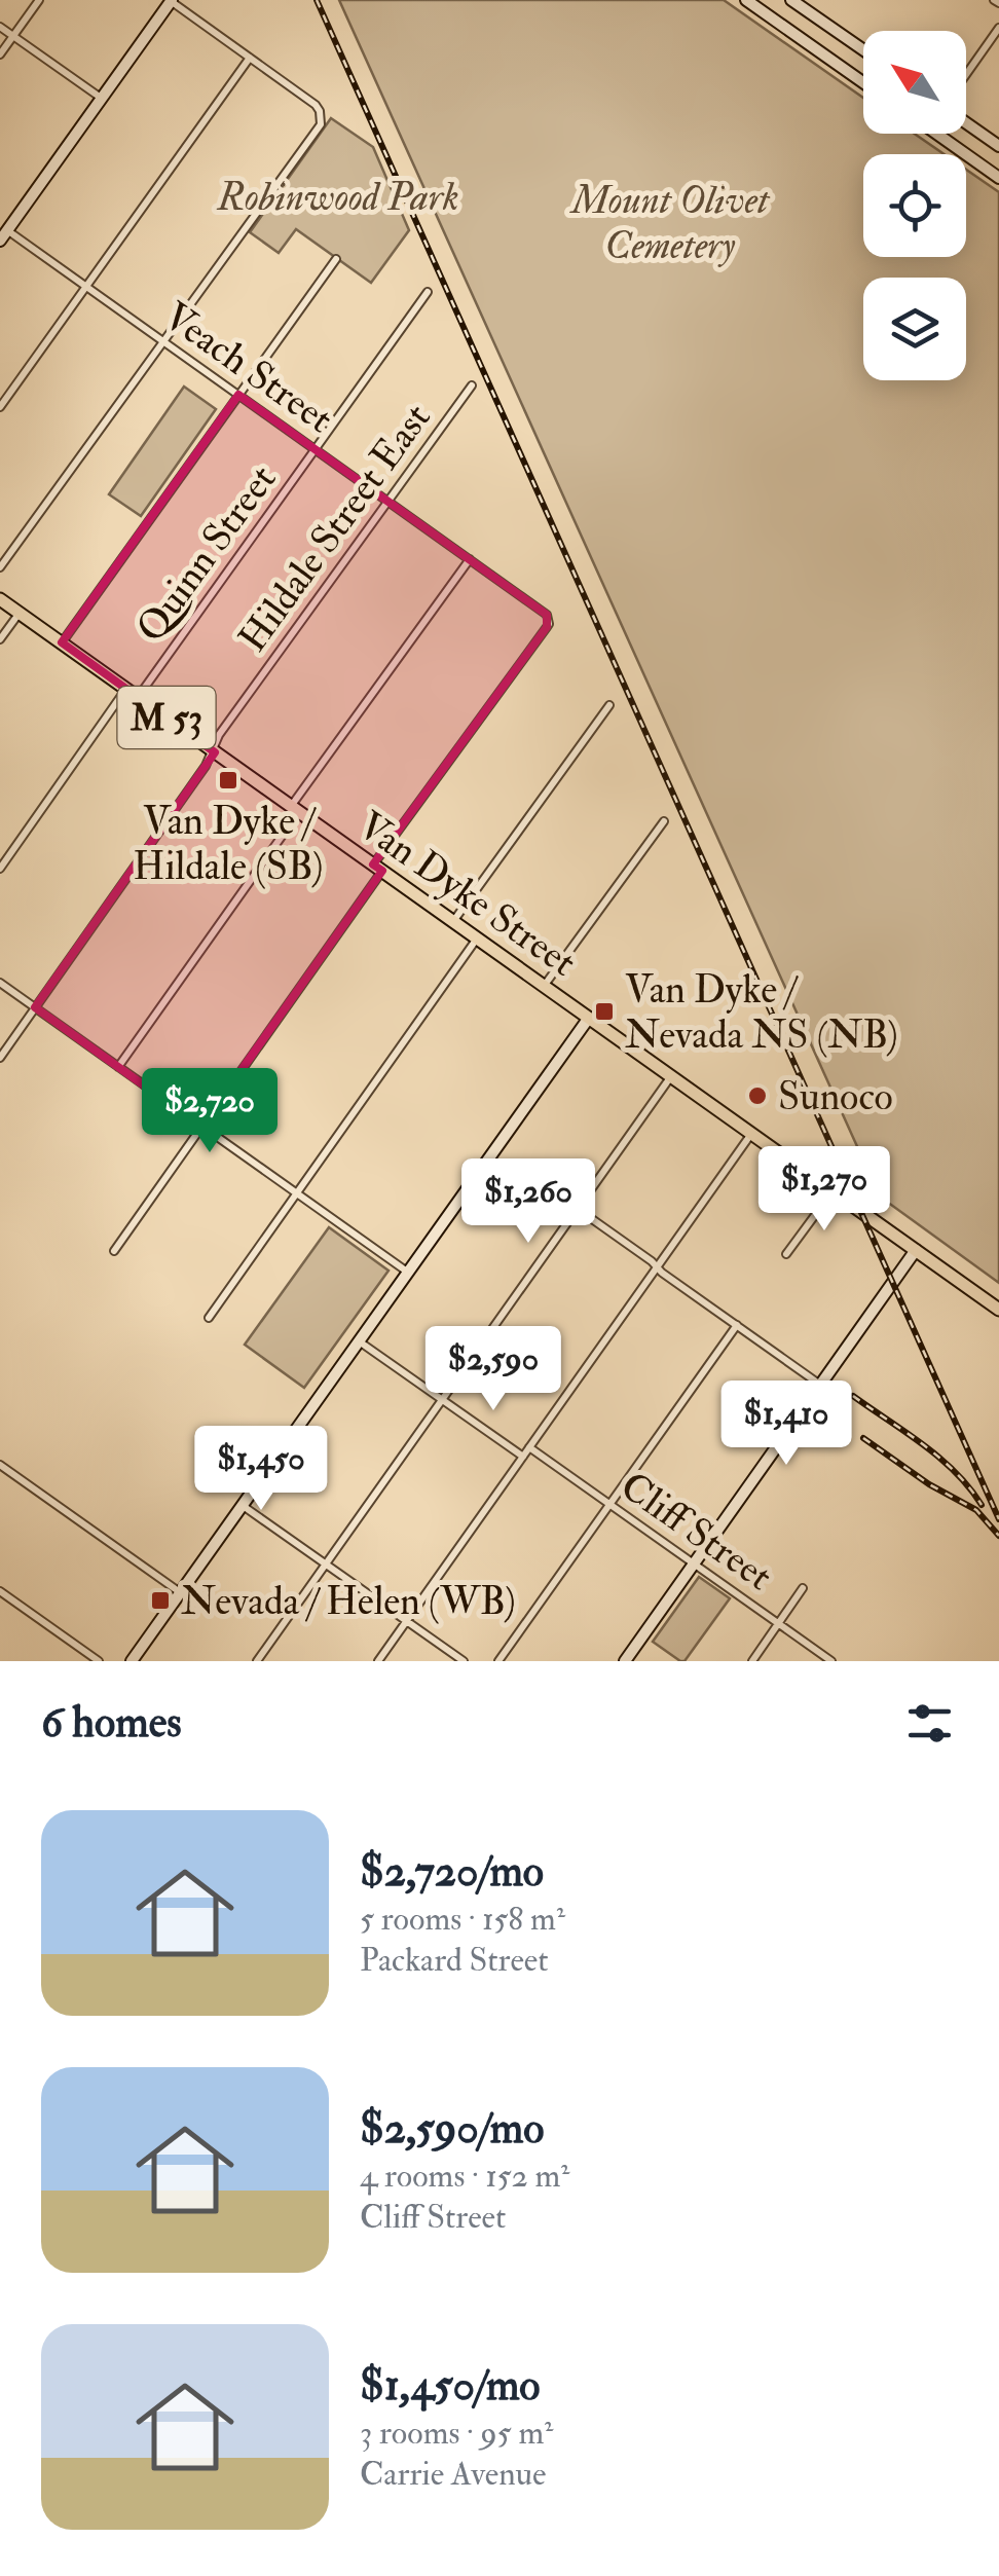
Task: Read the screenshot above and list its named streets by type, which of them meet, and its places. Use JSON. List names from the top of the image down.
{
  "streets": {
    "main road": ["M 53", "Van Dyke Street"],
    "street": [
      "Veach Street",
      "Hildale Street East",
      "Quinn Street",
      "Cliff Street"
    ]
  },
  "crossings": [
    ["Veach Street", "Hildale Street East"],
    ["Veach Street", "Quinn Street"],
    ["Veach Street", "Van Dyke Street"],
    ["Hildale Street East", "Van Dyke Street"],
    ["Quinn Street", "Van Dyke Street"]
  ],
  "parks": ["Robinwood Park", "Mount Olivet Cemetery"],
  "places": {
    "transit": ["Van Dyke / Hildale (SB)", "Van Dyke / Nevada NS (NB)", "Nevada / Helen (WB)"],
    "other": ["Sunoco"]
  },
  "north": "top left",
  "page": {
    "price": [
      "$2,720",
      "$1,270",
      "$1,260",
      "$2,590",
      "$1,410",
      "$1,450"
    ],
    "heading": "6 homes",
    "list": [
      {
        "name": "$2,720/mo",
        "note": "5 rooms · 158 m² · Packard Street"
      },
      {
        "name": "$2,590/mo",
        "note": "4 rooms · 152 m² · Cliff Street"
      },
      {
        "name": "$1,450/mo",
        "note": "3 rooms · 95 m² · Carrie Avenue"
      }
    ]
  }
}
